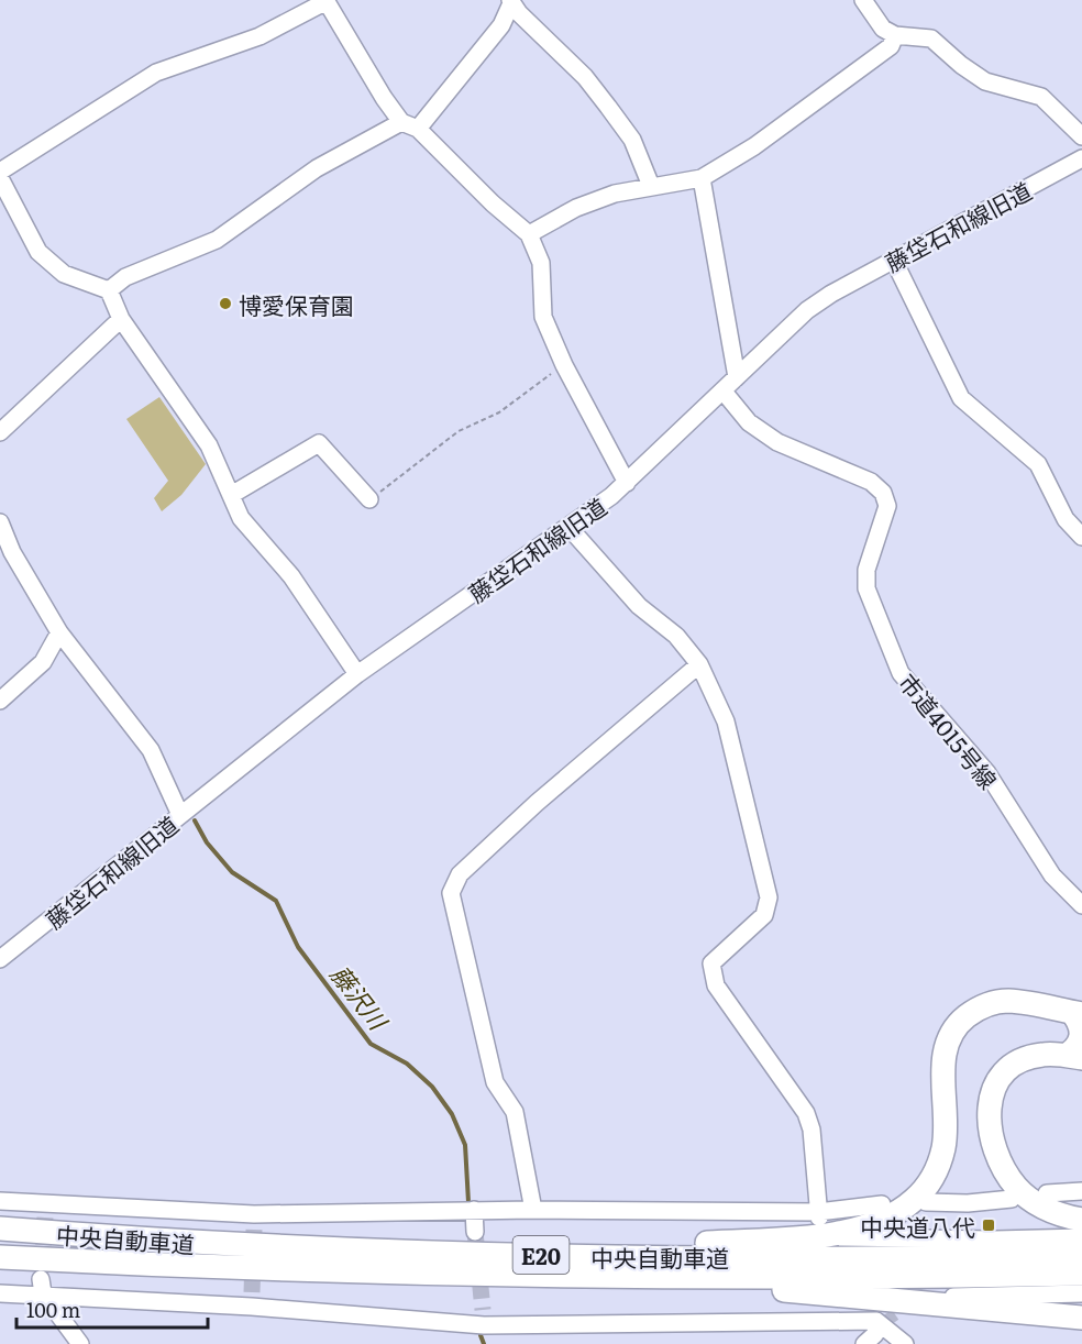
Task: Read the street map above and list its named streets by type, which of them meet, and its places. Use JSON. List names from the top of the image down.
{
  "streets": {
    "highway": ["中央自動車道", "E20"],
    "street": ["藤垈石和線旧道", "市道4015号線"]
  },
  "crossings": [
    ["藤垈石和線旧道", "市道4015号線"]
  ],
  "water": ["藤沢川"],
  "places": {
    "other": ["博愛保育園"],
    "transit": ["中央道八代"]
  },
  "scale_bar": "100 m"
}
